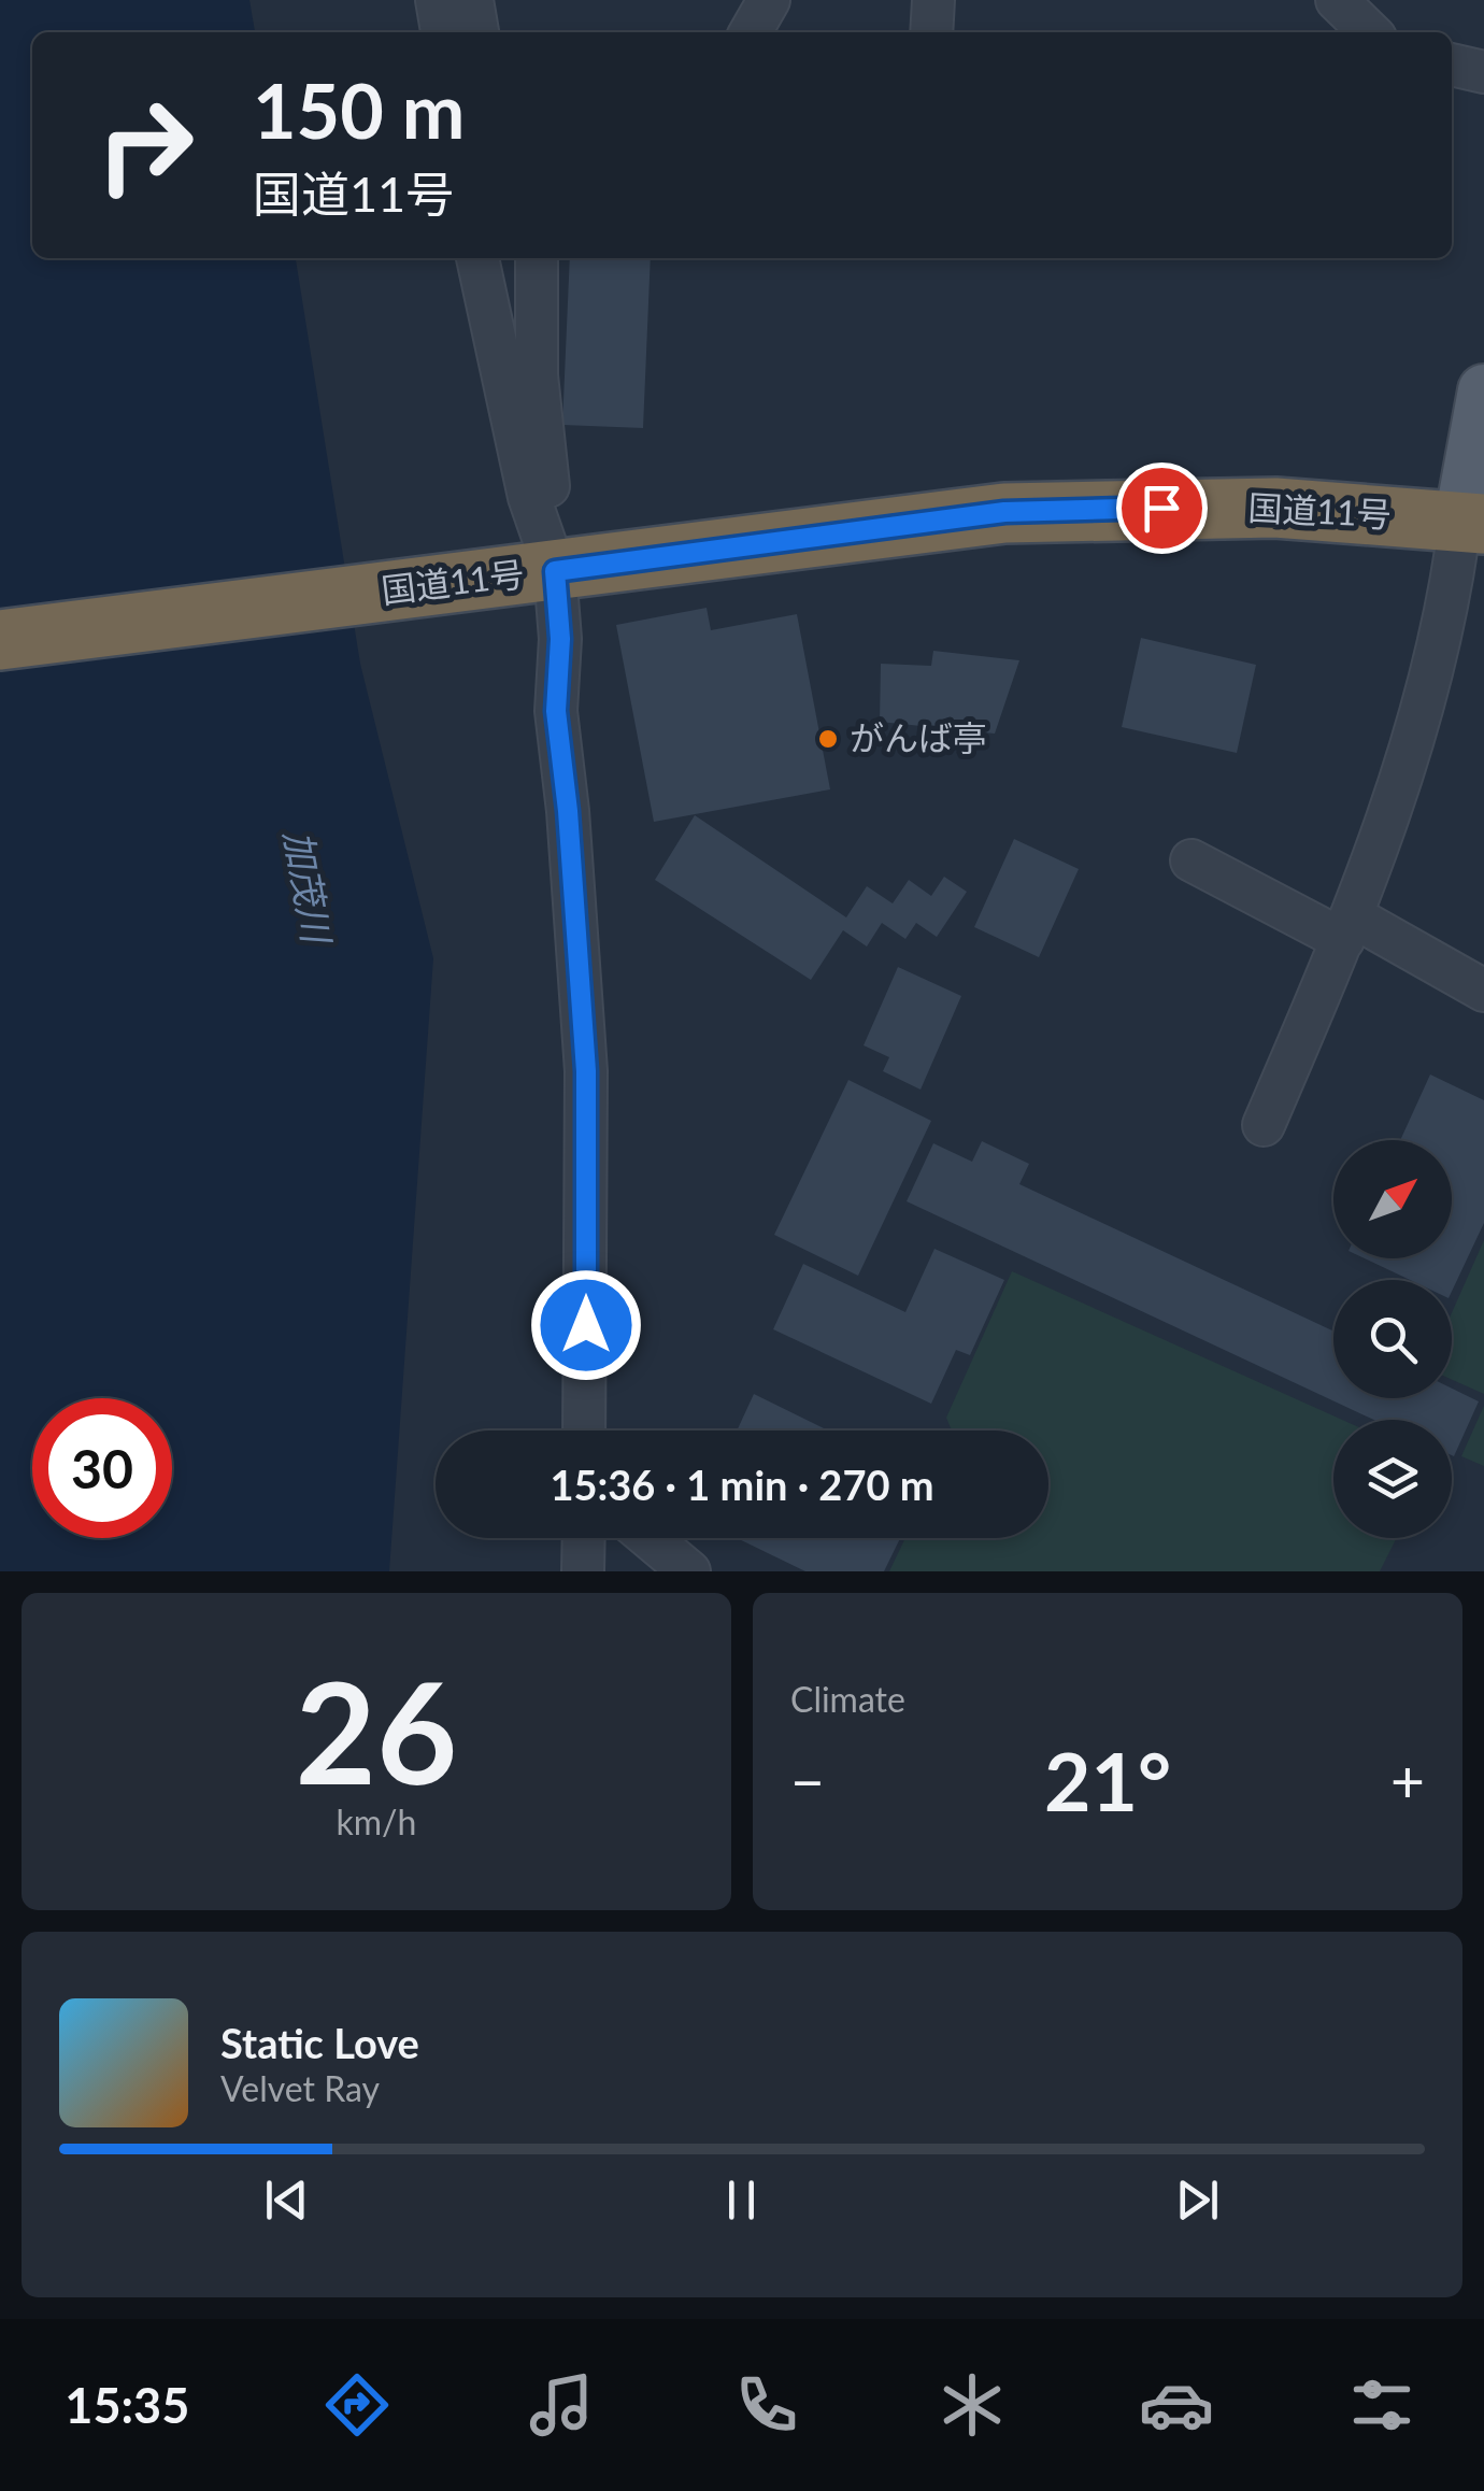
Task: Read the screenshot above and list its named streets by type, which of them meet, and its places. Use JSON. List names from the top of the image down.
{
  "streets": {
    "highway": ["国道11号"]
  },
  "water": ["加茂川"],
  "places": ["がんば亭"],
  "north": "top right",
  "page": {
    "turn": ["150 m", "国道11号"],
    "limit": "30",
    "trip": "15:36 · 1 min · 270 m",
    "tile": [
      ["26", "km/h"],
      "Climate"
    ],
    "heat": ["−", "21°", "+"],
    "song": ["Static Love", "Velvet Ray"],
    "tabs": "15:35"
  }
}
